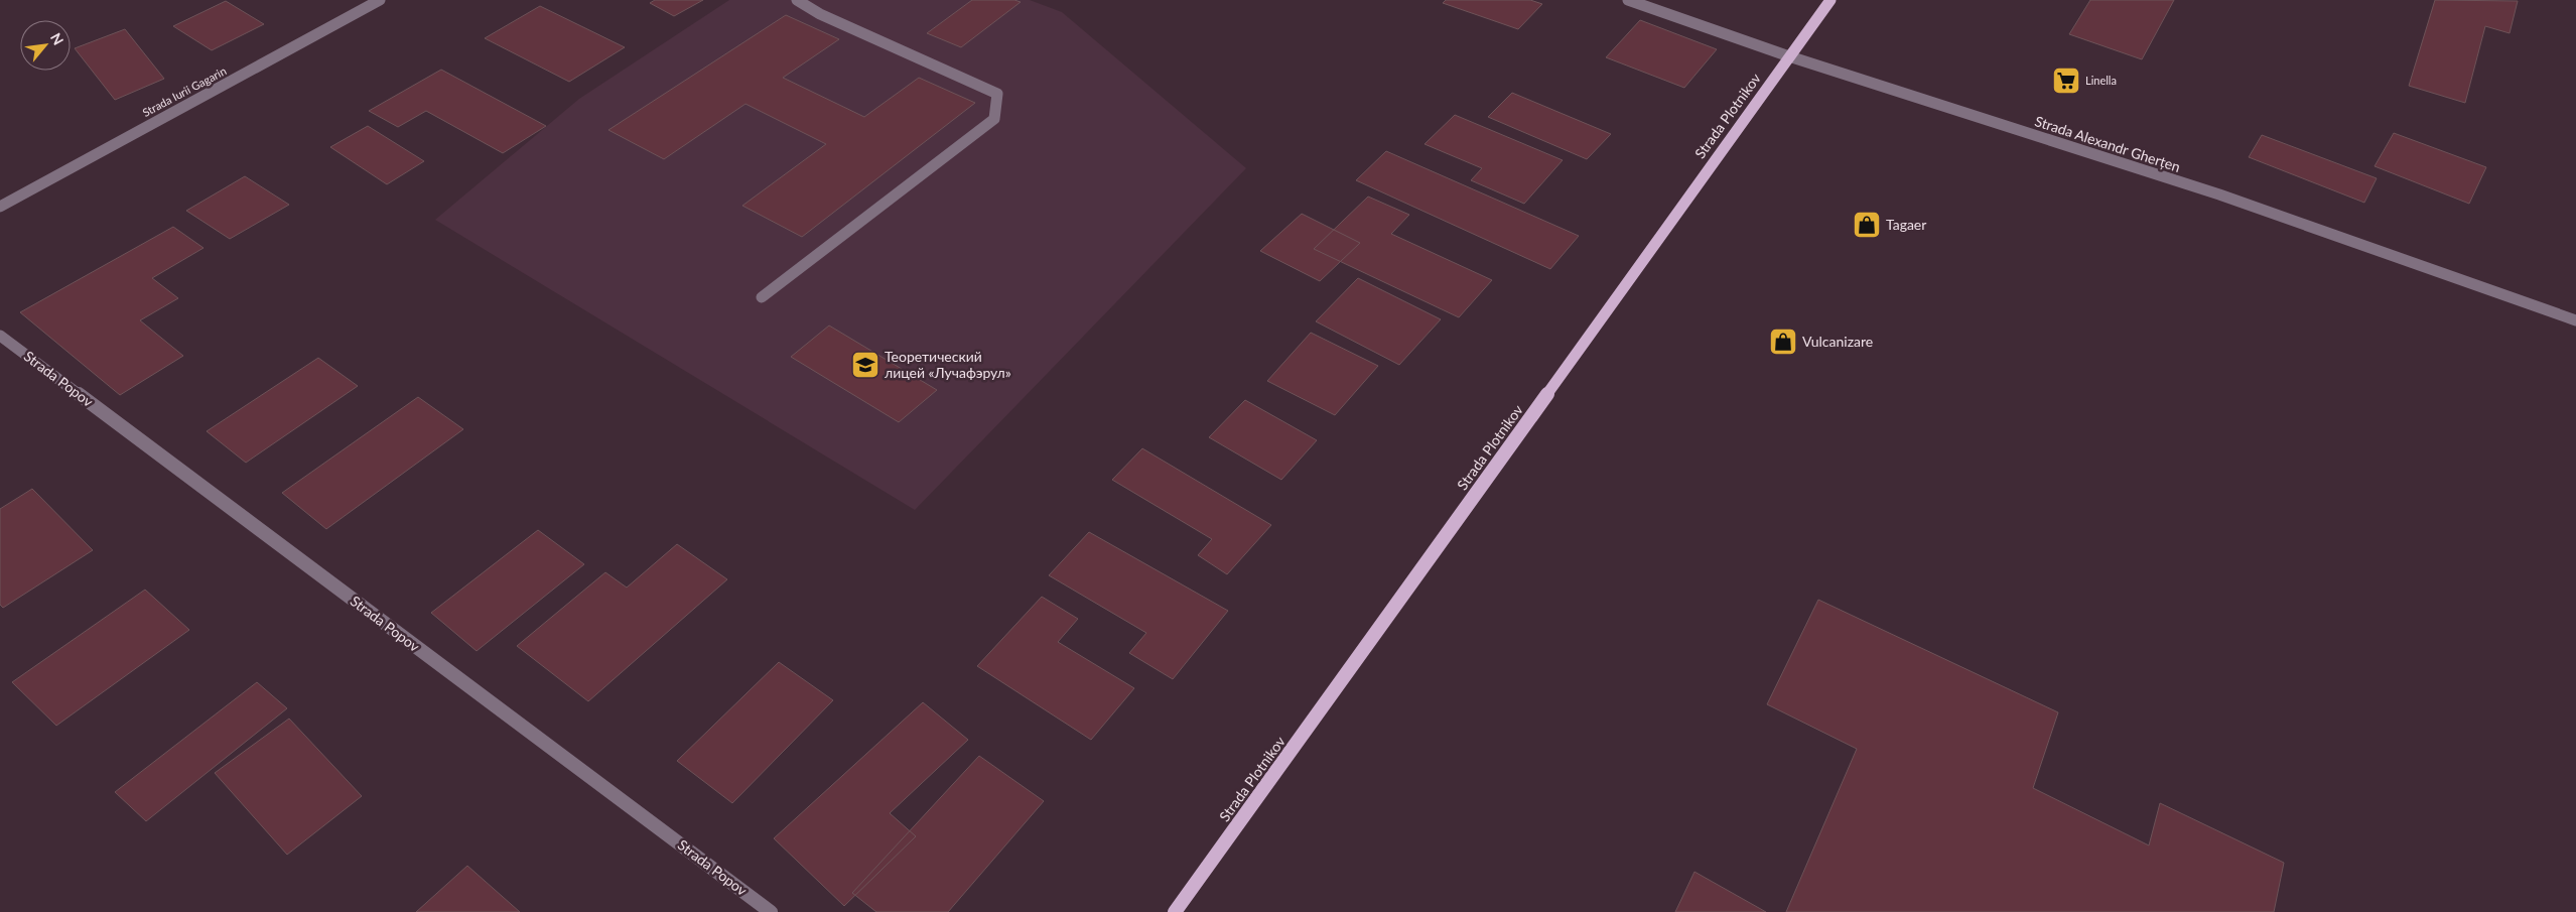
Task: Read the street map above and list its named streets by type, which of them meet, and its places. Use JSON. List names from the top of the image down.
{
  "streets": {
    "main road": ["Strada Plotnikov"],
    "street": ["Strada Iurii Gagarin", "Strada Alexandr Gherțen", "Strada Popov"]
  },
  "crossings": [
    ["Strada Plotnikov", "Strada Alexandr Gherțen"]
  ],
  "places": {
    "supermarket": ["Linella"],
    "shop": ["Tagaer", "Vulcanizare"],
    "school or university": ["Теоретический лицей «Лучафэрул»"]
  },
  "north": "top right"
}
